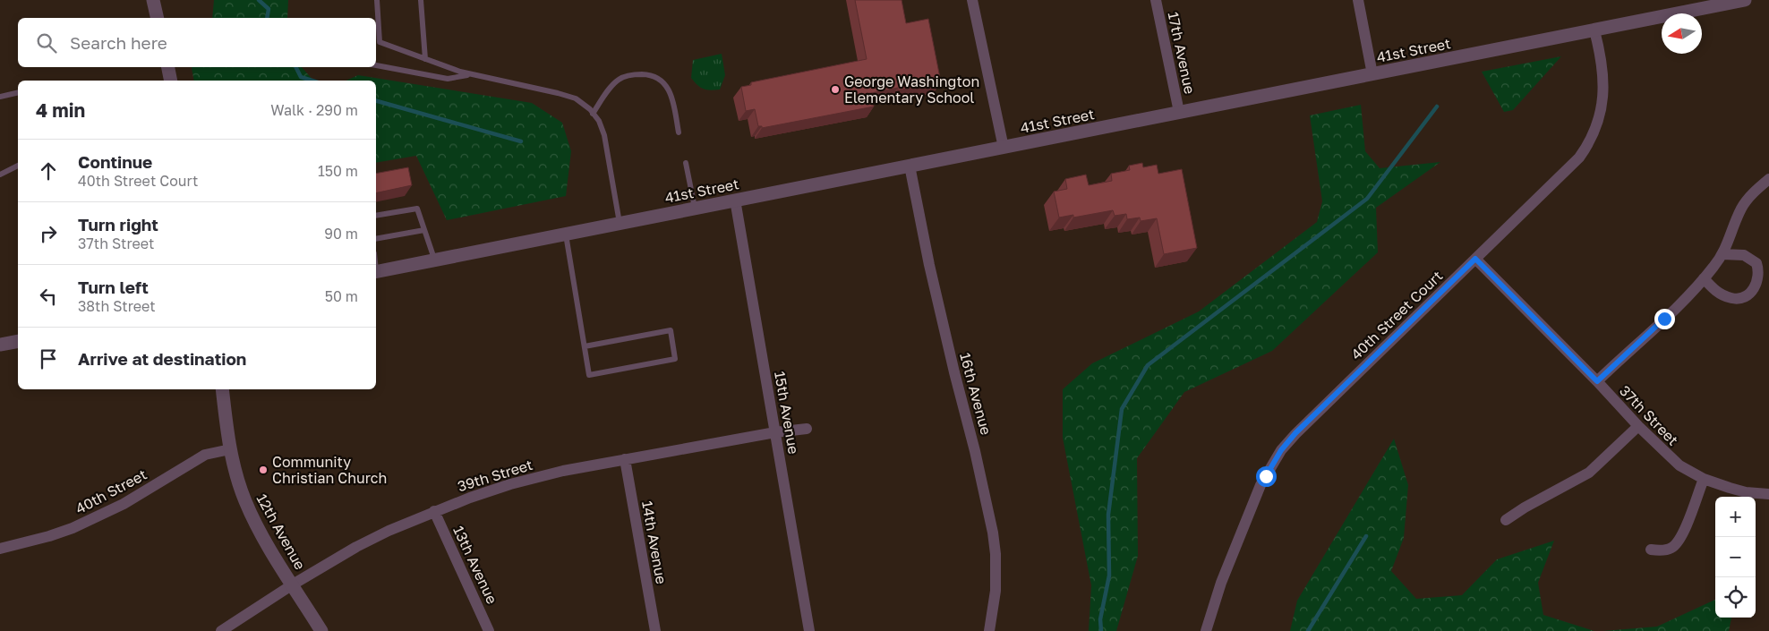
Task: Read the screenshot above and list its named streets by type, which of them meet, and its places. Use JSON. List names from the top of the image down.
{
  "streets": {
    "street": [
      "41st Street",
      "17th Avenue",
      "40th Street Court",
      "16th Avenue",
      "15th Avenue",
      "37th Street",
      "39th Street",
      "40th Street",
      "12th Avenue",
      "14th Avenue",
      "13th Avenue"
    ]
  },
  "crossings": [
    ["41st Street", "17th Avenue"],
    ["41st Street", "40th Street Court"],
    ["41st Street", "16th Avenue"],
    ["41st Street", "15th Avenue"],
    ["40th Street Court", "37th Street"],
    ["15th Avenue", "39th Street"],
    ["39th Street", "12th Avenue"],
    ["39th Street", "14th Avenue"],
    ["39th Street", "13th Avenue"],
    ["40th Street", "12th Avenue"]
  ],
  "places": ["George Washington Elementary School", "Community Christian Church"],
  "north": "left",
  "page": {
    "search": "Search here",
    "heading": ["4 min", "Walk · 290 m"],
    "list": [
      ["Continue", "40th Street Court", "150 m"],
      ["Turn right", "37th Street", "90 m"],
      ["Turn left", "38th Street", "50 m"],
      "Arrive at destination"
    ],
    "map_buttons": ["+", "−"]
  }
}
